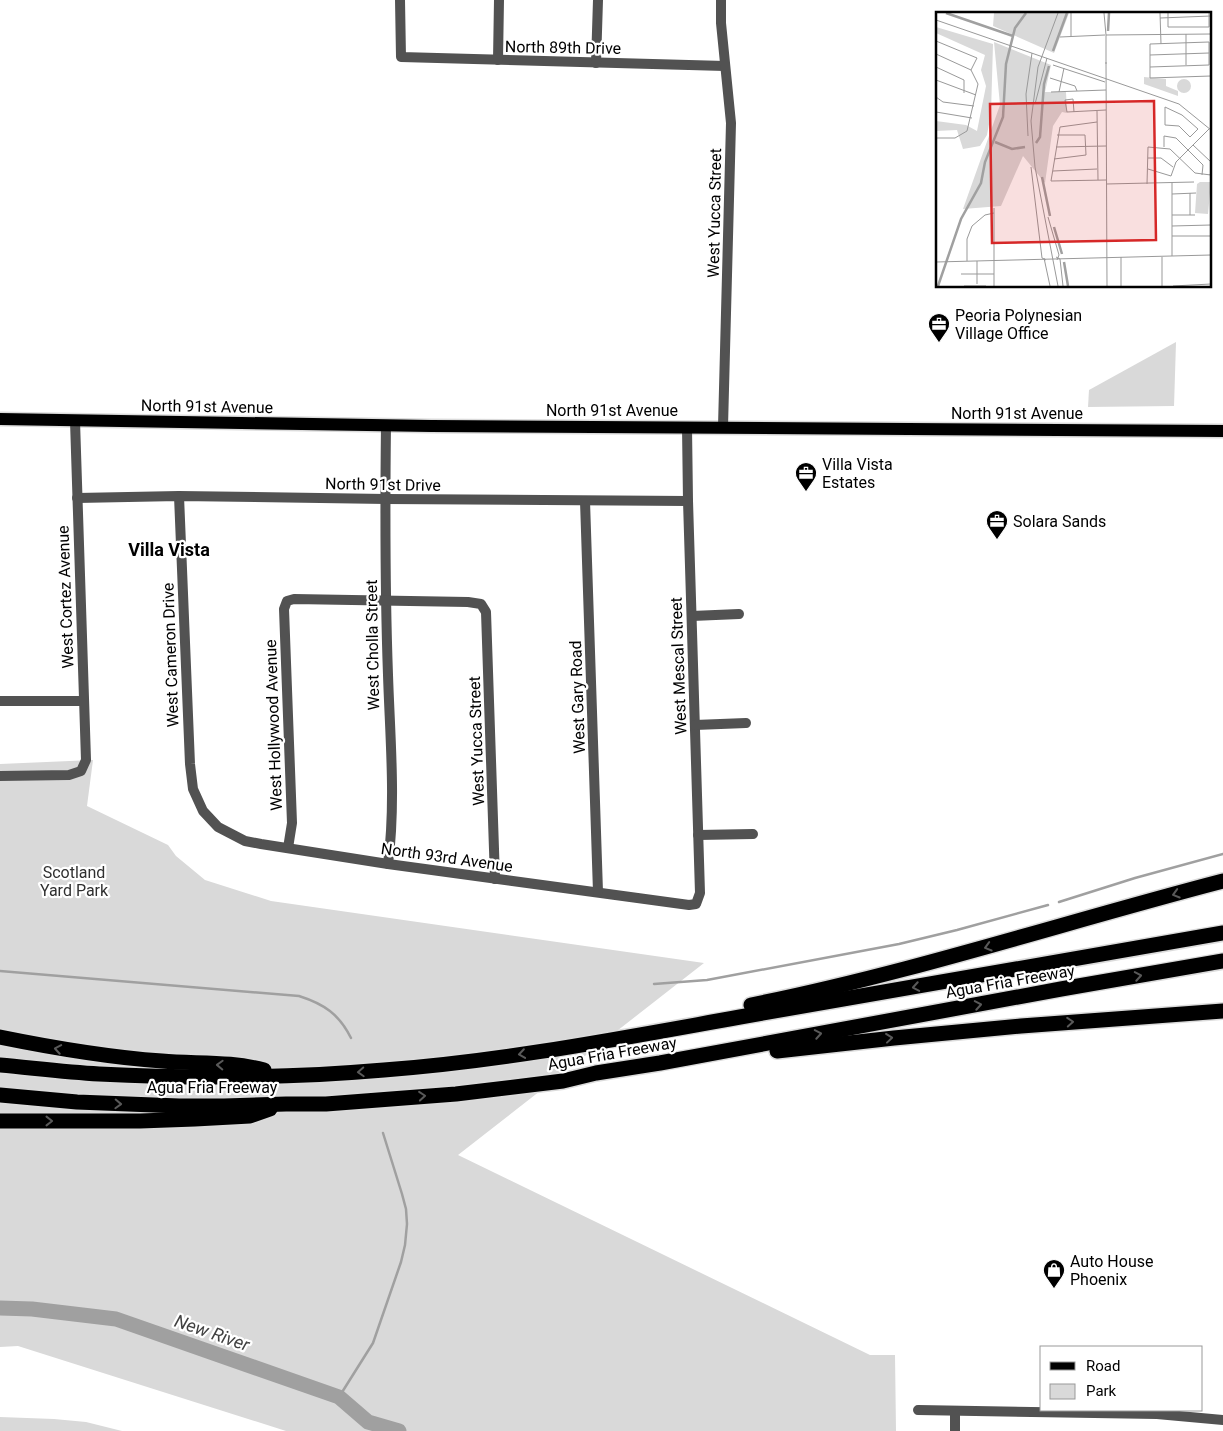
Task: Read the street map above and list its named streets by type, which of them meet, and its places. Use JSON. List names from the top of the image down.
{
  "streets": {
    "highway": ["Agua Fria Freeway"],
    "main road": ["North 91st Avenue"],
    "street": [
      "North 89th Drive",
      "West Yucca Street",
      "North 91st Drive",
      "West Cortez Avenue",
      "West Cholla Street",
      "West Cameron Drive",
      "West Mescal Street",
      "West Gary Road",
      "West Hollywood Avenue",
      "North 93rd Avenue"
    ]
  },
  "crossings": [
    ["North 89th Drive", "West Yucca Street"],
    ["West Yucca Street", "North 91st Avenue"],
    ["West Yucca Street", "West Cholla Street"],
    ["West Yucca Street", "West Hollywood Avenue"],
    ["West Yucca Street", "North 93rd Avenue"],
    ["North 91st Avenue", "West Cortez Avenue"],
    ["North 91st Avenue", "West Cholla Street"],
    ["North 91st Avenue", "West Mescal Street"],
    ["North 91st Drive", "West Cortez Avenue"],
    ["North 91st Drive", "West Cholla Street"],
    ["North 91st Drive", "West Cameron Drive"],
    ["North 91st Drive", "West Mescal Street"],
    ["North 91st Drive", "West Gary Road"],
    ["West Cholla Street", "West Hollywood Avenue"],
    ["West Cholla Street", "North 93rd Avenue"],
    ["West Cameron Drive", "North 93rd Avenue"],
    ["West Mescal Street", "North 93rd Avenue"],
    ["West Gary Road", "North 93rd Avenue"],
    ["West Hollywood Avenue", "North 93rd Avenue"]
  ],
  "districts": ["Villa Vista"],
  "water": ["New River"],
  "parks": ["Scotland Yard Park"],
  "places": {
    "office": ["Peoria Polynesian Village Office", "Villa Vista Estates", "Solara Sands"],
    "shop": ["Auto House Phoenix"]
  },
  "legend": ["Road", "Park"]
}
